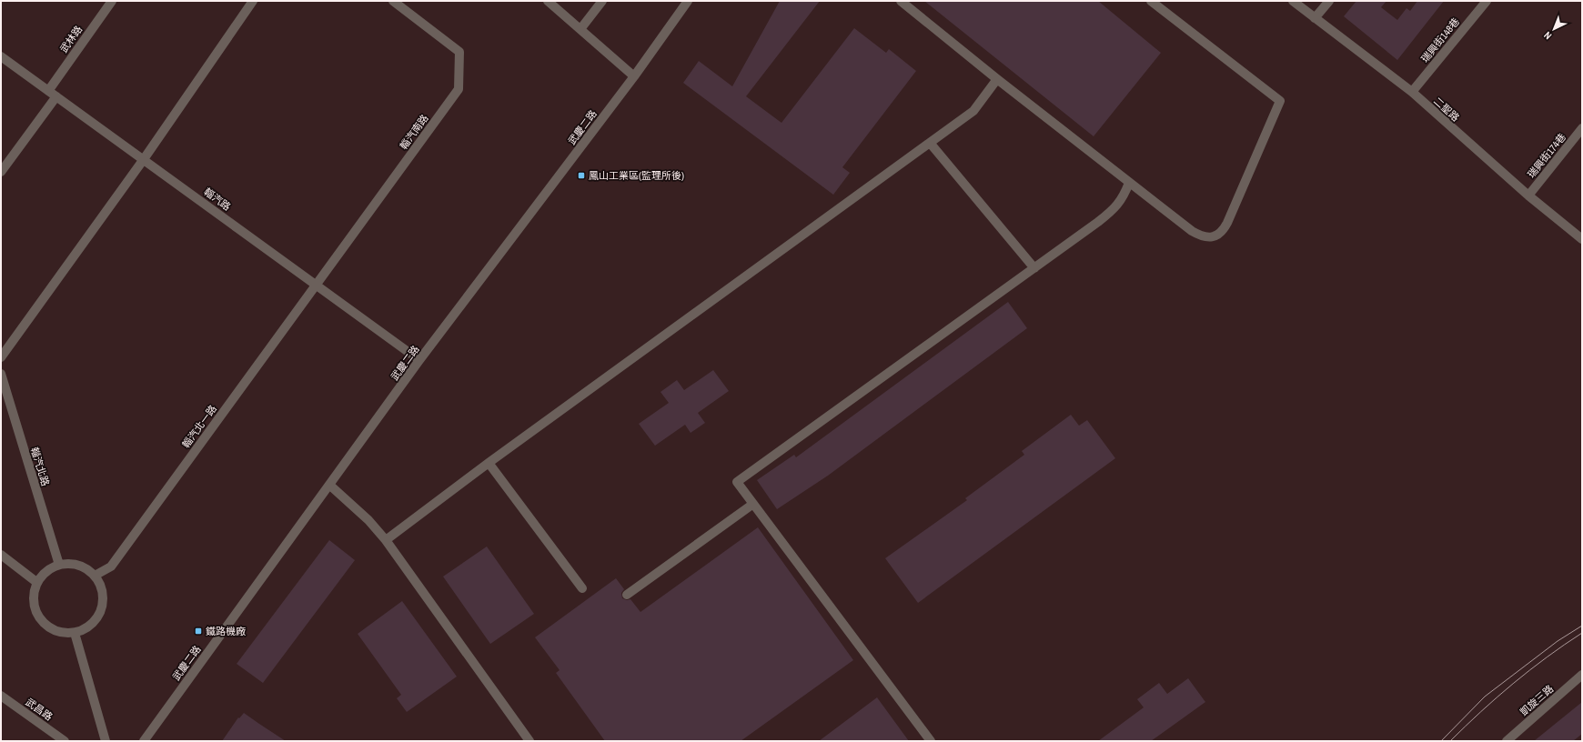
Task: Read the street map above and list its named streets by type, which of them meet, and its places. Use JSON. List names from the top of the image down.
{
  "streets": {
    "street": [
      "武林路",
      "瑞興街148巷",
      "二聖路",
      "武慶二路",
      "輜汽南路",
      "瑞興街174巷",
      "輜汽路",
      "輜汽北一路",
      "輜汽北路",
      "凱旋三路",
      "武昌路"
    ]
  },
  "crossings": [
    ["武林路", "輜汽路"],
    ["瑞興街148巷", "二聖路"],
    ["二聖路", "瑞興街174巷"],
    ["武慶二路", "輜汽路"],
    ["輜汽南路", "輜汽路"],
    ["輜汽南路", "輜汽北一路"],
    ["輜汽路", "輜汽北一路"],
    ["輜汽北一路", "輜汽北路"]
  ],
  "places": {
    "transit": ["鳳山工業區(監理所後)", "鐵路機廠"]
  },
  "north": "bottom left"
}
